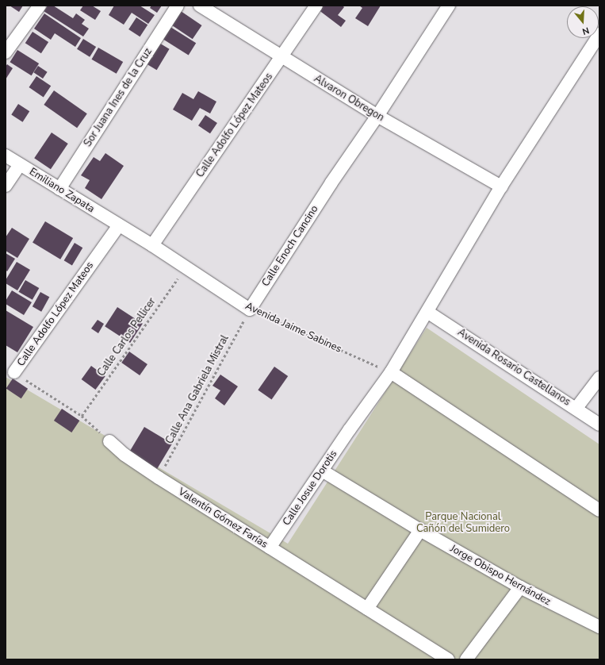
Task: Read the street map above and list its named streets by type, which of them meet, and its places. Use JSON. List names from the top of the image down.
{
  "streets": {
    "street": [
      "Sor Juana Ines de la Cruz",
      "Alvaron Obregon",
      "Calle Adolfo López Mateos",
      "Emiliano Zapata",
      "Calle Enoch Cancino",
      "Avenida Jaime Sabines",
      "Avenida Rosario Castellanos",
      "Calle Josue Dorotis",
      "Valentín Gómez Farías",
      "Jorge Obispo Hernández"
    ],
    "path": ["Calle Carlos Pellicer", "Calle Ana Gabriela Mistral"]
  },
  "crossings": [
    ["Sor Juana Ines de la Cruz", "Emiliano Zapata"],
    ["Alvaron Obregon", "Calle Adolfo López Mateos"],
    ["Alvaron Obregon", "Calle Enoch Cancino"],
    ["Alvaron Obregon", "Calle Josue Dorotis"],
    ["Calle Adolfo López Mateos", "Emiliano Zapata"],
    ["Calle Adolfo López Mateos", "Avenida Jaime Sabines"],
    ["Emiliano Zapata", "Avenida Jaime Sabines"],
    ["Calle Enoch Cancino", "Avenida Jaime Sabines"],
    ["Calle Enoch Cancino", "Calle Ana Gabriela Mistral"],
    ["Avenida Jaime Sabines", "Calle Carlos Pellicer"],
    ["Avenida Jaime Sabines", "Calle Ana Gabriela Mistral"],
    ["Avenida Jaime Sabines", "Calle Josue Dorotis"],
    ["Avenida Rosario Castellanos", "Calle Josue Dorotis"],
    ["Calle Ana Gabriela Mistral", "Valentín Gómez Farías"],
    ["Calle Josue Dorotis", "Valentín Gómez Farías"],
    ["Calle Josue Dorotis", "Jorge Obispo Hernández"]
  ],
  "parks": ["Parque Nacional Cañón del Sumidero"],
  "north": "bottom"
}
